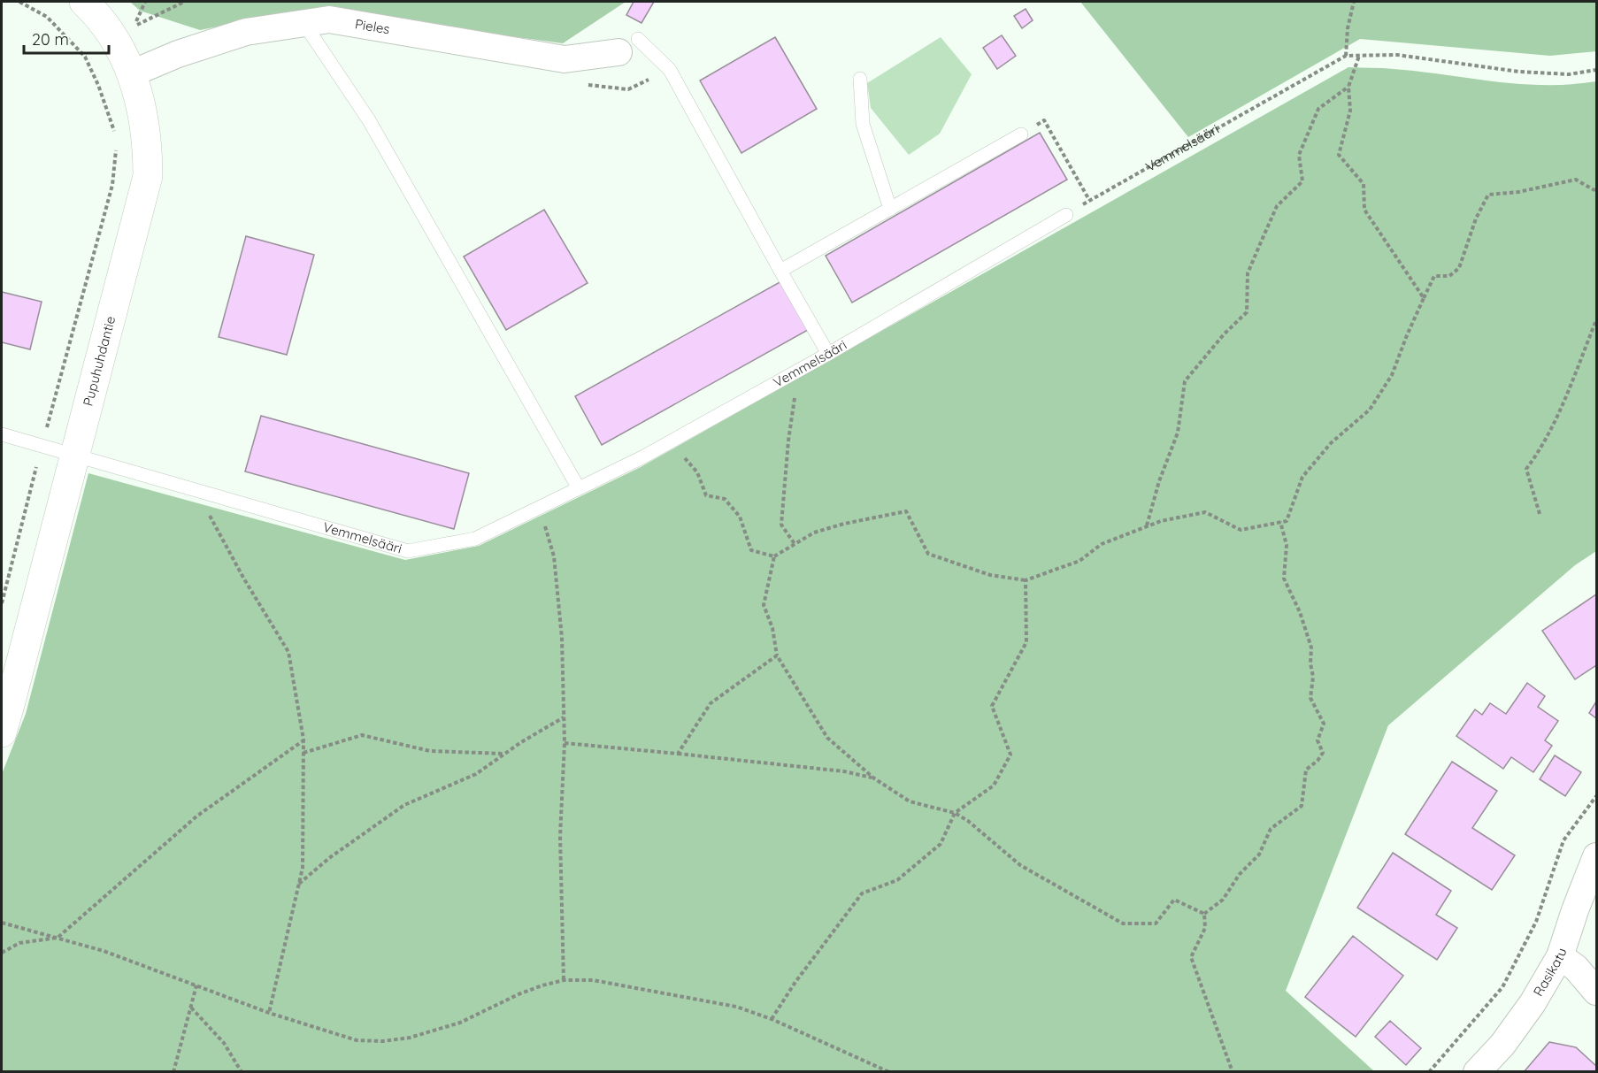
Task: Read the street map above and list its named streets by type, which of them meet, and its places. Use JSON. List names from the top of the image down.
{
  "streets": {
    "street": ["Pieles", "Pupuhuhdantie", "Rasikatu"],
    "lane": ["Vemmelsääri"]
  },
  "crossings": [
    ["Pieles", "Pupuhuhdantie"],
    ["Vemmelsääri", "Pupuhuhdantie"]
  ],
  "scale_bar": "20 m"
}
